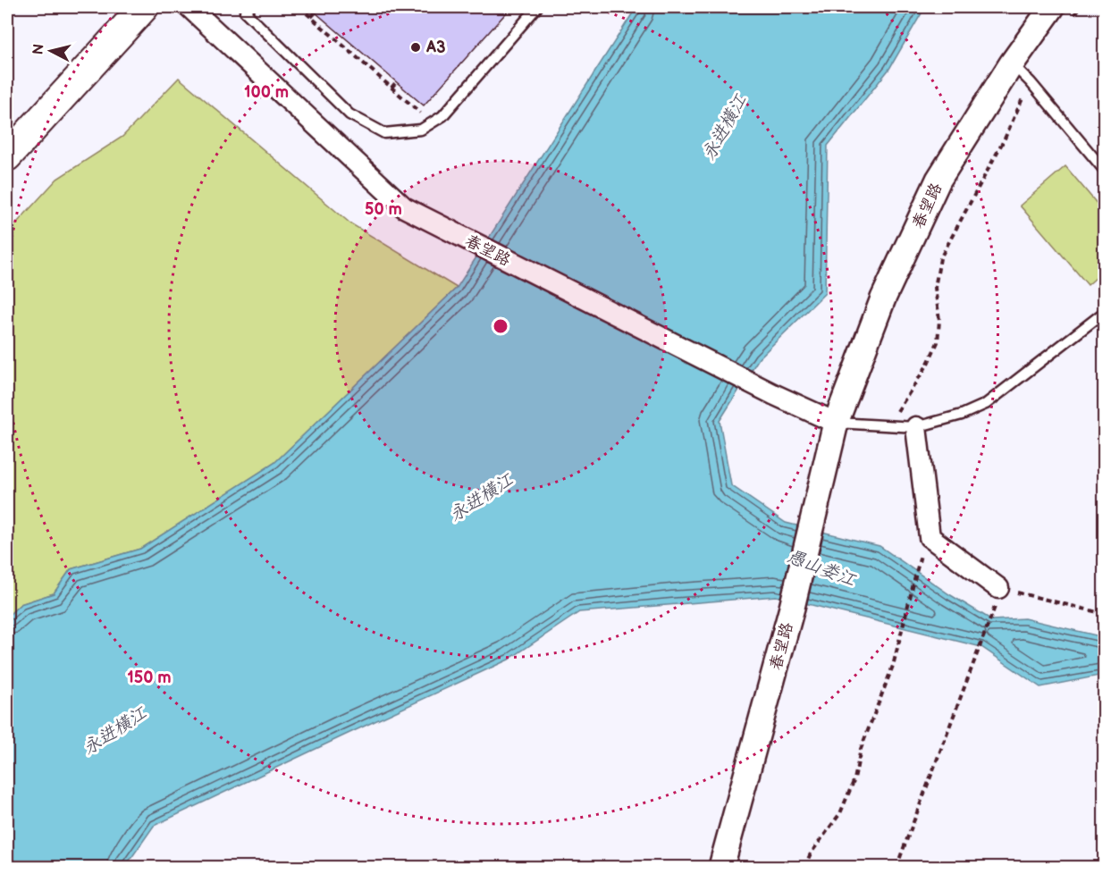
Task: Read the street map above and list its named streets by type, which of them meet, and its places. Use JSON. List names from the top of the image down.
{
  "streets": {
    "street": ["春望路"]
  },
  "water": ["永进横江", "愚山娄江"],
  "places": ["A3"],
  "north": "left",
  "rings": ["100 m", "50 m", "150 m"]
}
